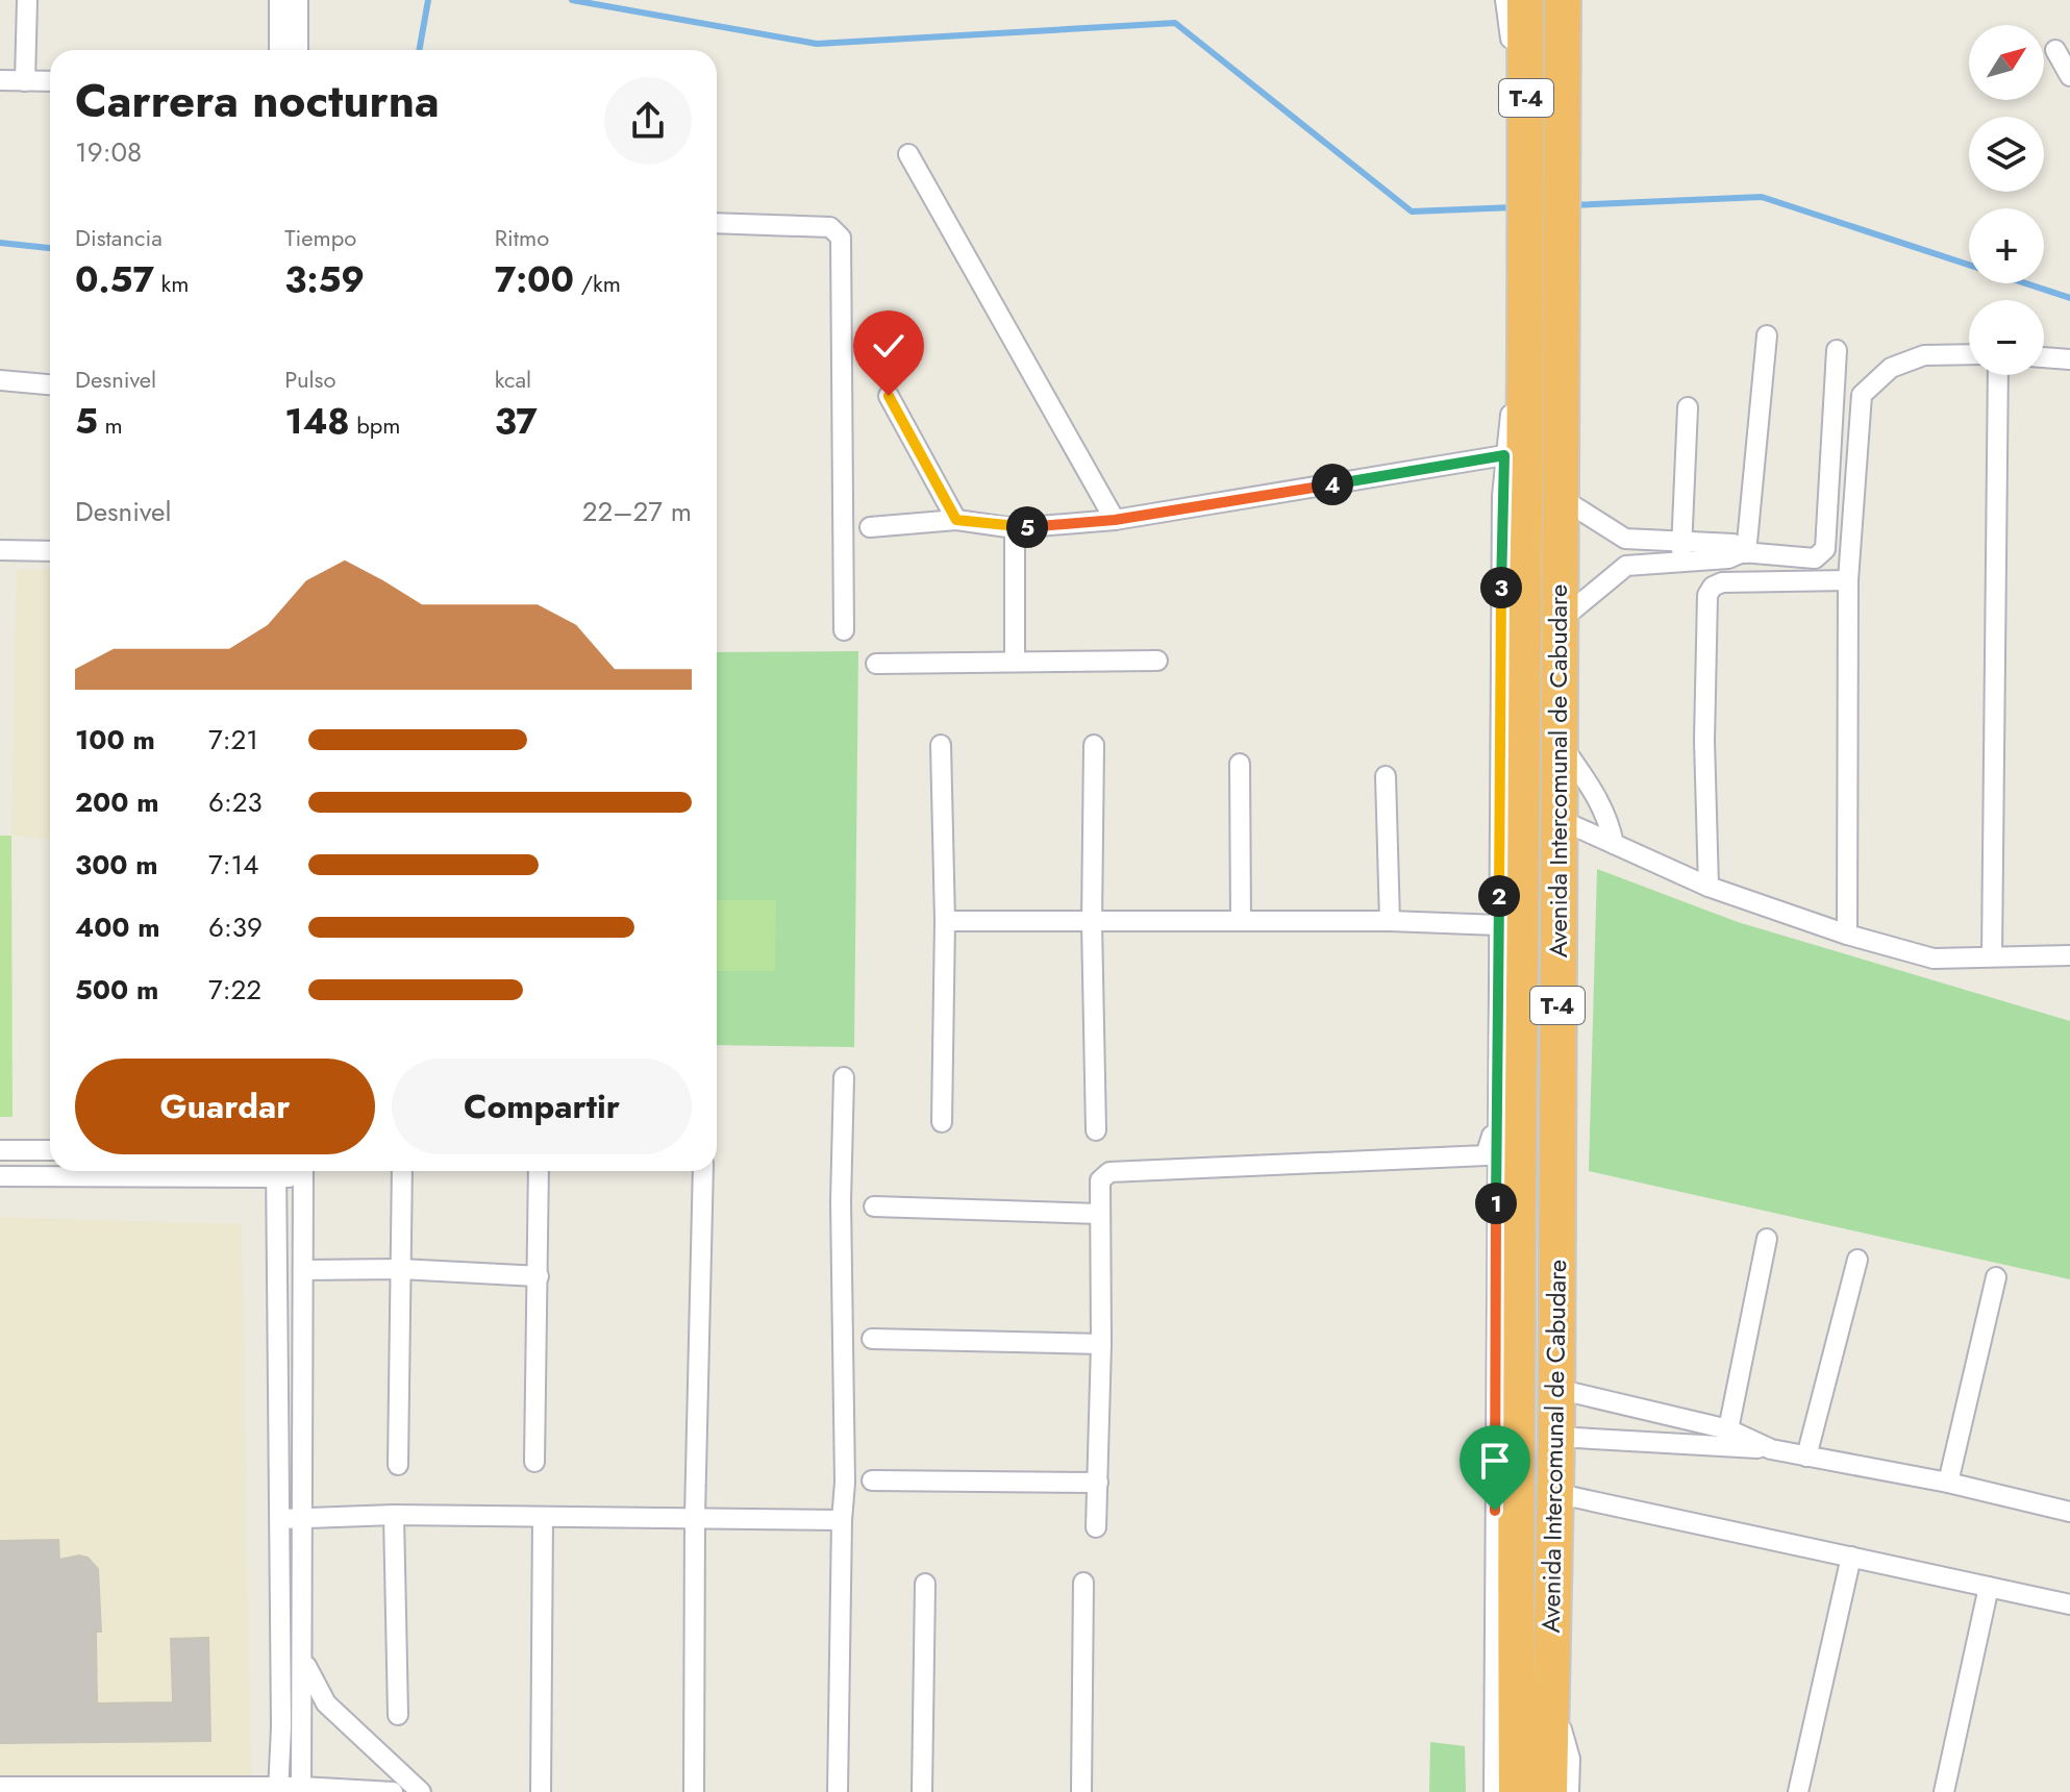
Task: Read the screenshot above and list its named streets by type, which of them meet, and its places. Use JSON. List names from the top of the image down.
{
  "streets": {
    "highway": ["T-4", "Avenida Intercomunal de Cabudare"]
  },
  "north": "top right",
  "page": {
    "map_buttons": ["+", "−"],
    "heading": ["Carrera nocturna", "19:08"],
    "stats": [
      ["Distancia", "0.57 km"],
      ["Tiempo", "3:59"],
      ["Ritmo", "7:00 /km"],
      ["Desnivel", "5 m"],
      ["Pulso", "148 bpm"],
      ["kcal", "37"]
    ],
    "pins": [
      "4",
      "5",
      "3",
      "2",
      "1"
    ],
    "chart": ["Desnivel", "22–27 m"],
    "list": [
      {
        "name": "100 m",
        "note": "7:21"
      },
      {
        "name": "200 m",
        "note": "6:23"
      },
      {
        "name": "300 m",
        "note": "7:14"
      },
      {
        "name": "400 m",
        "note": "6:39"
      },
      {
        "name": "500 m",
        "note": "7:22"
      }
    ],
    "buttons": ["Guardar", "Compartir"]
  }
}
